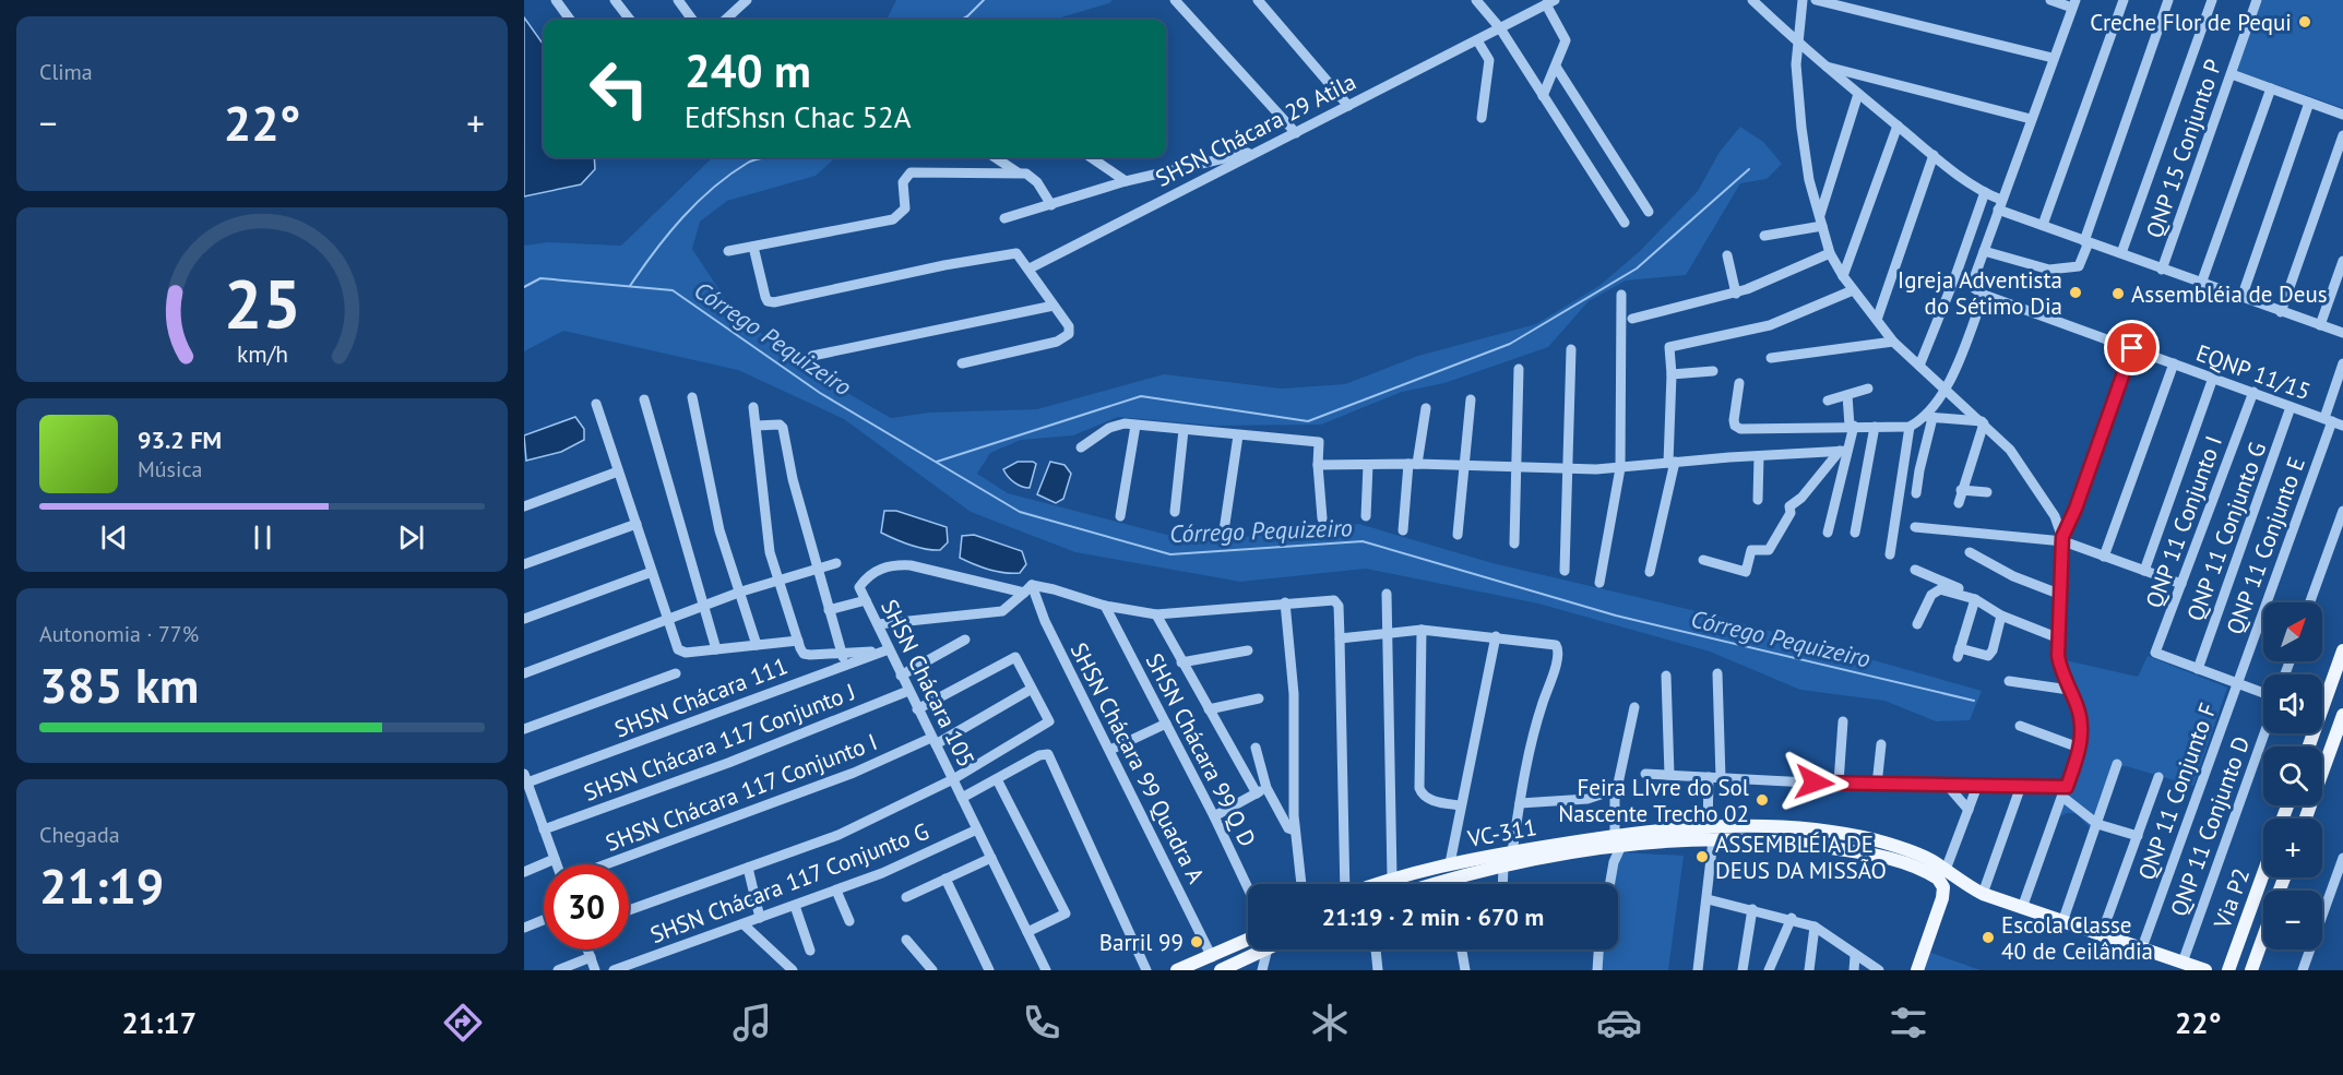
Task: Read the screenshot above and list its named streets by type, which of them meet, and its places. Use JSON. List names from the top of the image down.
{
  "streets": {
    "main road": ["VC-311", "Via P2"],
    "street": [
      "SHSN Chácara 29 Atila",
      "QNP 15 Conjunto P",
      "EQNP 11/15",
      "QNP 11 Conjunto I",
      "QNP 11 Conjunto G",
      "QNP 11 Conjunto E",
      "SHSN Chácara 105",
      "SHSN Chácara 111",
      "SHSN Chácara 117 Conjunto J",
      "SHSN Chácara 99 Q D",
      "SHSN Chácara 99 Quadra A",
      "QNP 11 Conjunto F",
      "SHSN Chácara 117 Conjunto I",
      "QNP 11 Conjunto D",
      "SHSN Chácara 117 Conjunto G"
    ]
  },
  "crossings": [
    ["EQNP 11/15", "QNP 11 Conjunto I"],
    ["EQNP 11/15", "QNP 11 Conjunto G"],
    ["EQNP 11/15", "QNP 11 Conjunto E"],
    ["QNP 11 Conjunto I", "QNP 11 Conjunto G"],
    ["QNP 11 Conjunto E", "QNP 11 Conjunto F"],
    ["SHSN Chácara 105", "SHSN Chácara 111"],
    ["SHSN Chácara 105", "SHSN Chácara 117 Conjunto J"],
    ["SHSN Chácara 105", "SHSN Chácara 99 Quadra A"],
    ["SHSN Chácara 105", "SHSN Chácara 117 Conjunto I"],
    ["SHSN Chácara 105", "SHSN Chácara 117 Conjunto G"]
  ],
  "water": ["Córrego Pequizeiro"],
  "places": [
    "Creche Flor de Pequi",
    "Igreja Adventista do Sétimo Dia",
    "Assembléia de Deus",
    "Feira LIvre do Sol Nascente Trecho 02",
    "ASSEMBLÉIA DE DEUS DA MISSÃO",
    "Escola Classe 40 de Ceilândia",
    "Barril 99"
  ],
  "north": "top right",
  "page": {
    "tile": [
      "Clima",
      ["Autonomia · 77%", "385 km"],
      ["Chegada", "21:19"]
    ],
    "turn": ["240 m", "EdfShsn Chac 52A"],
    "heat": ["−", "22°", "+"],
    "song": ["93.2 FM", "Música"],
    "map_buttons": ["+", "−"],
    "limit": "30",
    "trip": "21:19 · 2 min · 670 m",
    "tabs": ["21:17", "22°"],
    "gauge": ["25", "km/h"]
  }
}
